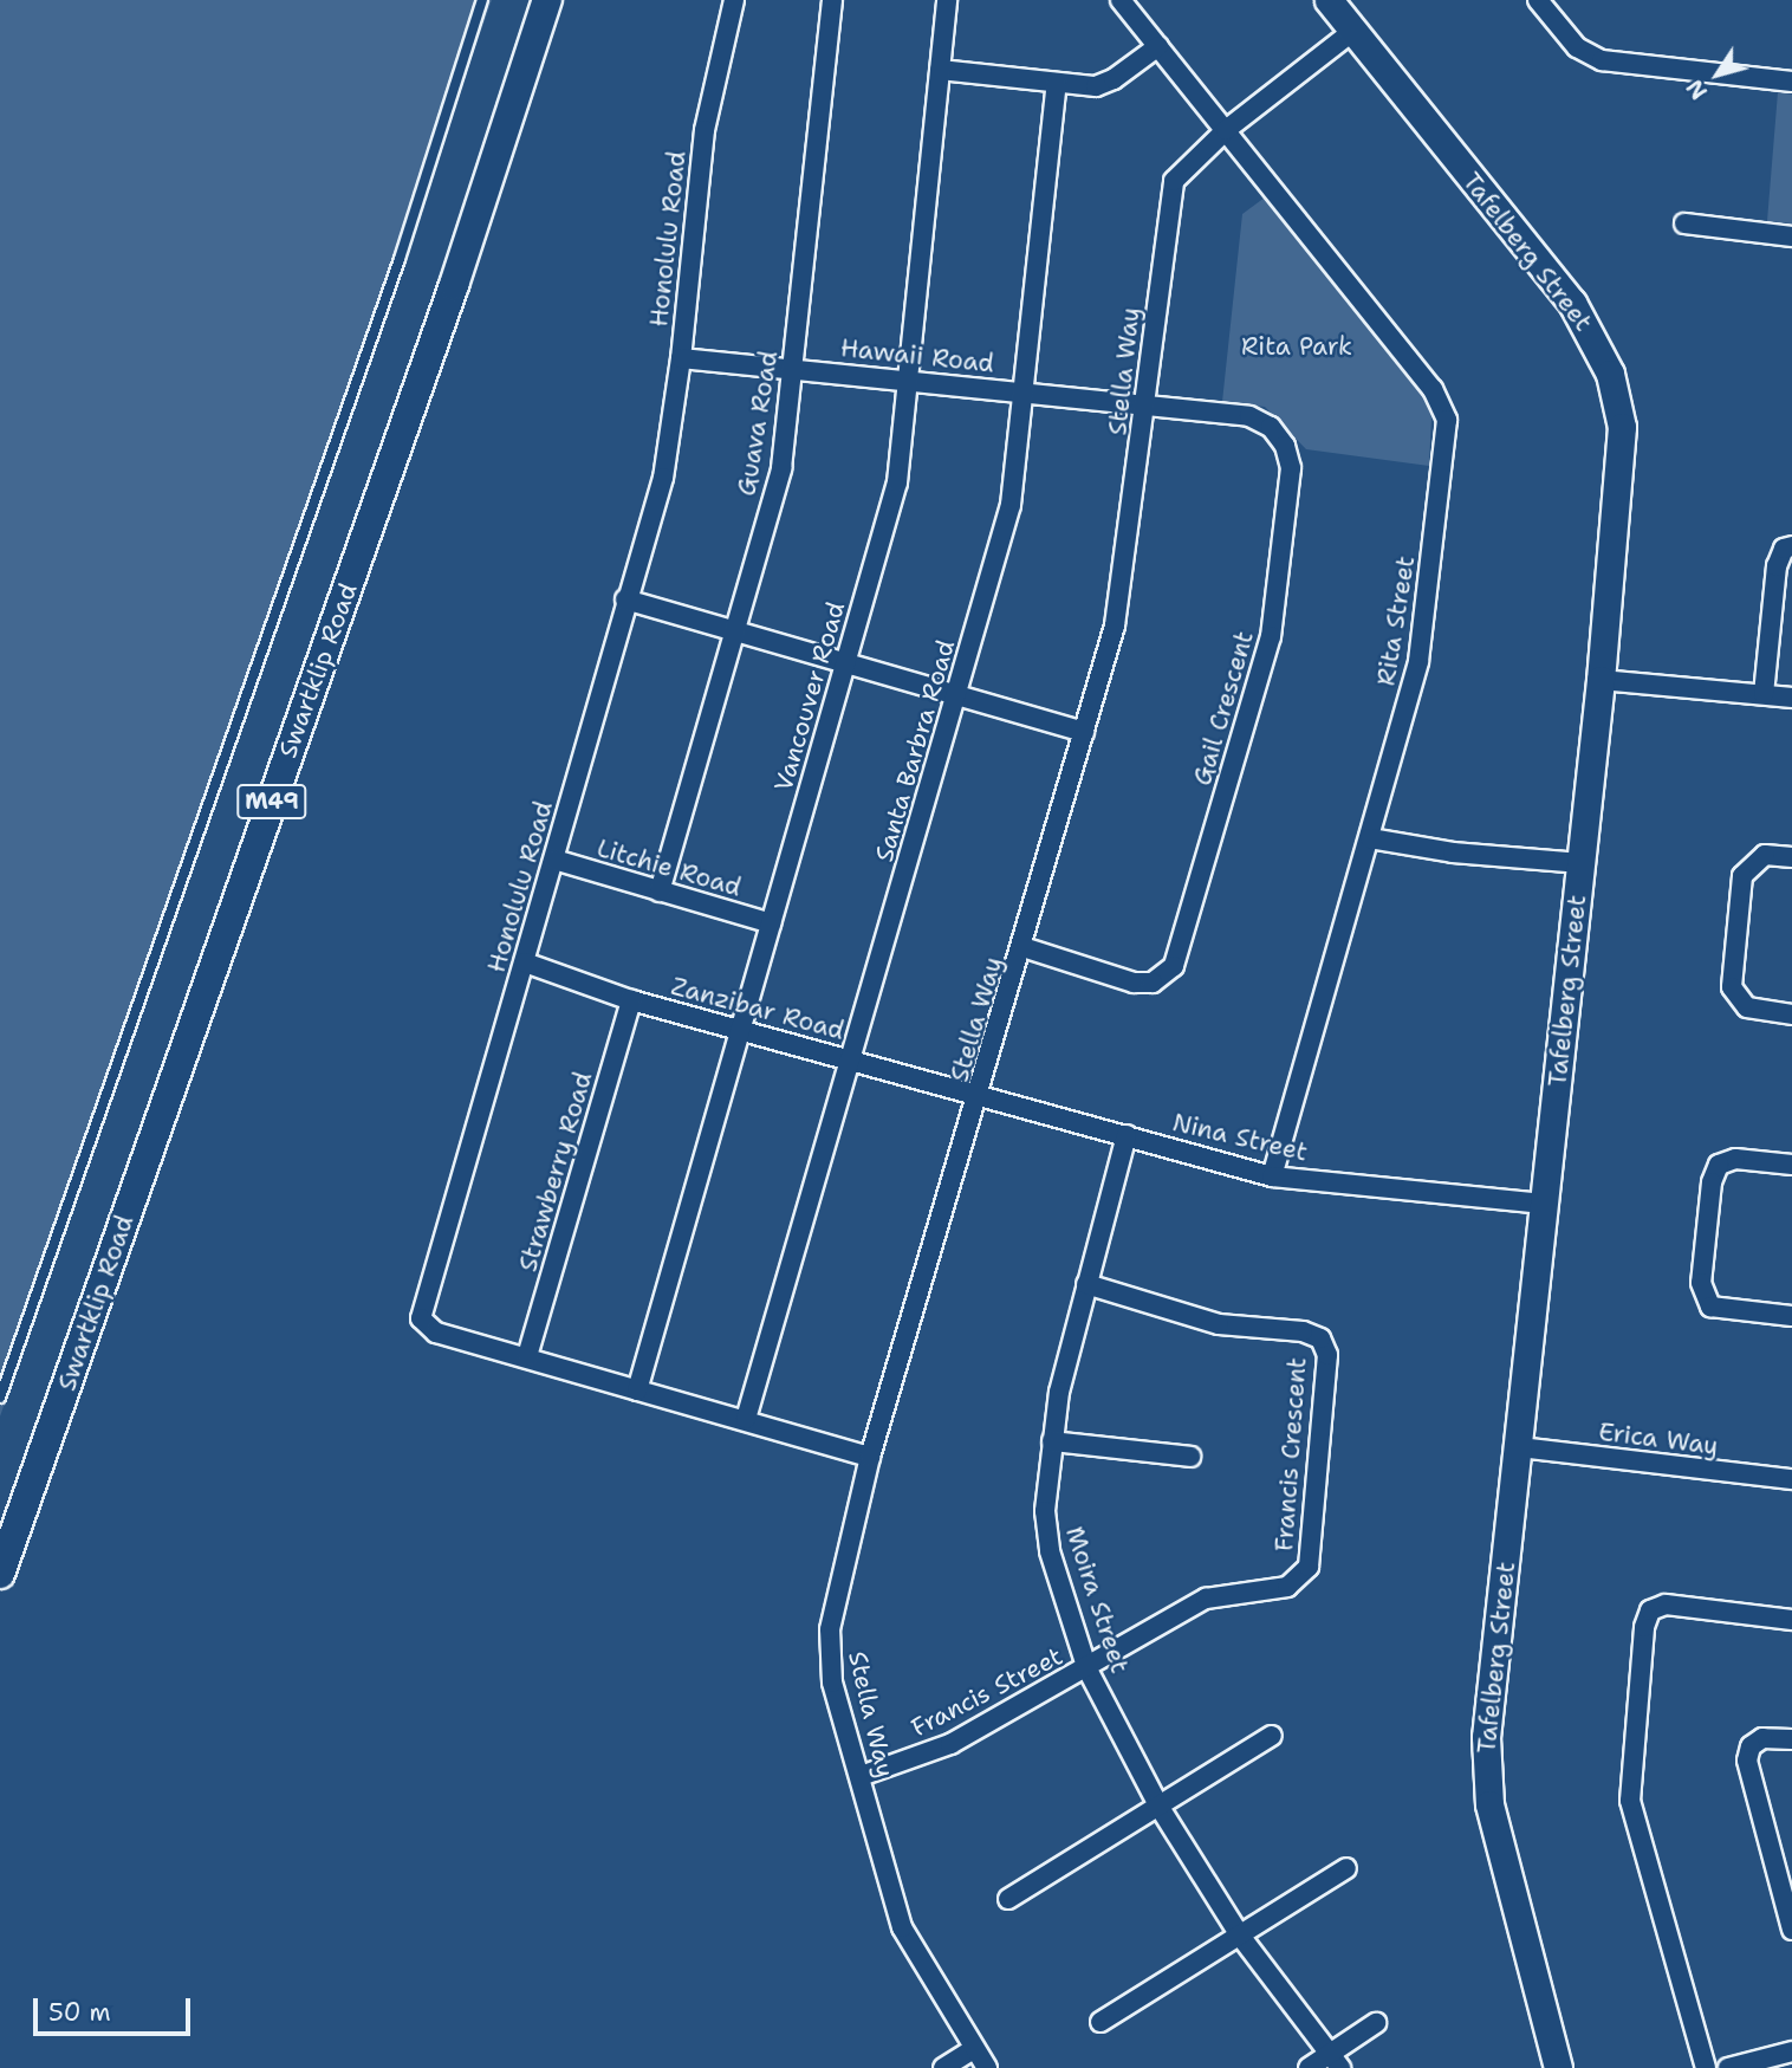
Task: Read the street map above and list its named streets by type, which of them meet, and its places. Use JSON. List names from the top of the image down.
{
  "streets": {
    "main road": ["Swartklip Road", "M49"],
    "street": [
      "Honolulu Road",
      "Tafelberg Street",
      "Hawaii Road",
      "Stella Way",
      "Guava Road",
      "Rita Street",
      "Vancouver Road",
      "Gail Crescent",
      "Santa Barbra Road",
      "Litchie Road",
      "Zanzibar Road",
      "Nina Street",
      "Strawberry Road",
      "Erica Way",
      "Francis Crescent",
      "Moira Street",
      "Francis Street"
    ]
  },
  "crossings": [
    ["Honolulu Road", "Hawaii Road"],
    ["Honolulu Road", "Stella Way"],
    ["Honolulu Road", "Vancouver Road"],
    ["Honolulu Road", "Santa Barbra Road"],
    ["Honolulu Road", "Litchie Road"],
    ["Honolulu Road", "Zanzibar Road"],
    ["Honolulu Road", "Strawberry Road"],
    ["Tafelberg Street", "Stella Way"],
    ["Tafelberg Street", "Nina Street"],
    ["Tafelberg Street", "Erica Way"],
    ["Hawaii Road", "Stella Way"],
    ["Hawaii Road", "Guava Road"],
    ["Hawaii Road", "Vancouver Road"],
    ["Hawaii Road", "Gail Crescent"],
    ["Hawaii Road", "Santa Barbra Road"],
    ["Stella Way", "Rita Street"],
    ["Stella Way", "Gail Crescent"],
    ["Stella Way", "Zanzibar Road"],
    ["Stella Way", "Nina Street"],
    ["Stella Way", "Francis Street"],
    ["Guava Road", "Litchie Road"],
    ["Rita Street", "Nina Street"],
    ["Vancouver Road", "Litchie Road"],
    ["Vancouver Road", "Zanzibar Road"],
    ["Santa Barbra Road", "Zanzibar Road"],
    ["Zanzibar Road", "Nina Street"],
    ["Zanzibar Road", "Strawberry Road"],
    ["Nina Street", "Moira Street"],
    ["Francis Crescent", "Moira Street"],
    ["Francis Crescent", "Francis Street"],
    ["Moira Street", "Francis Street"]
  ],
  "parks": ["Rita Park"],
  "scale_bar": "50 m",
  "north": "bottom left"
}
